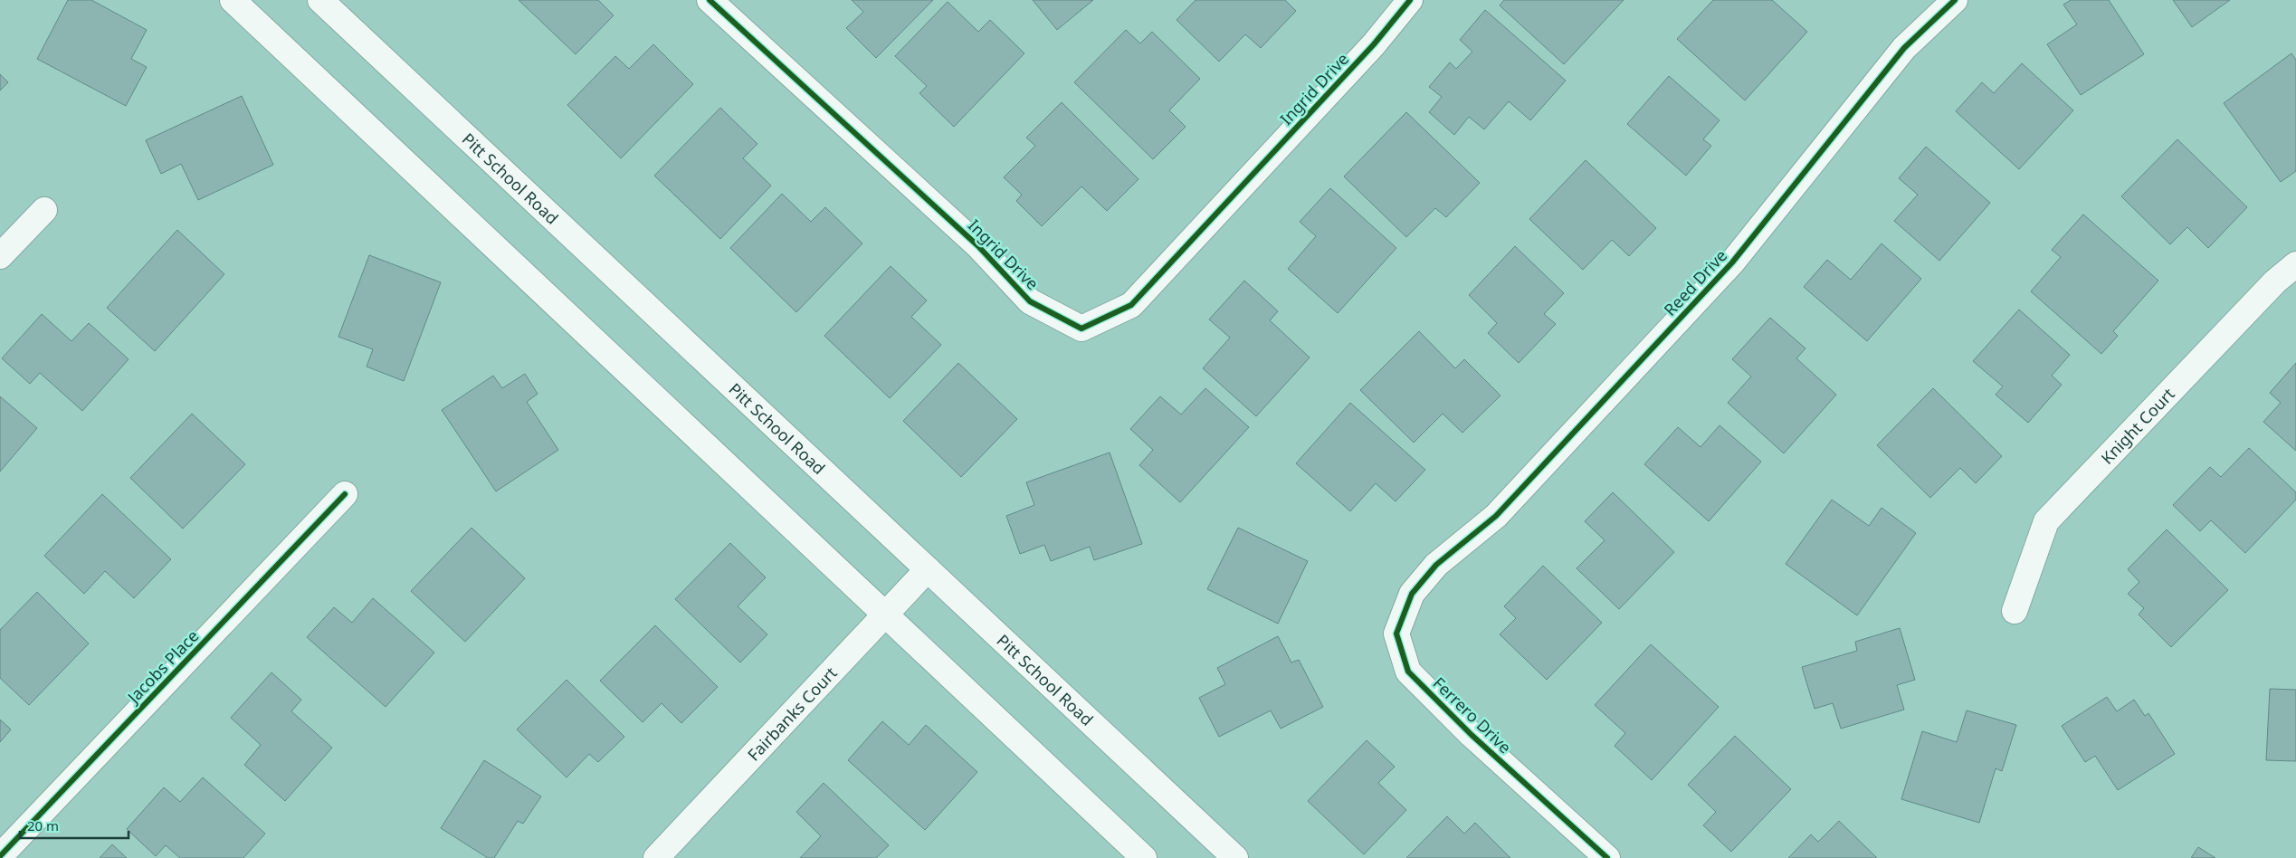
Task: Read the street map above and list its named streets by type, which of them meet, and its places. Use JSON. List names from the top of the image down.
{
  "streets": {
    "street": [
      "Ingrid Drive",
      "Pitt School Road",
      "Reed Drive",
      "Knight Court",
      "Jacobs Place",
      "Fairbanks Court",
      "Ferrero Drive"
    ]
  },
  "crossings": [
    ["Pitt School Road", "Fairbanks Court"],
    ["Reed Drive", "Ferrero Drive"]
  ],
  "scale_bar": "20 m"
}
